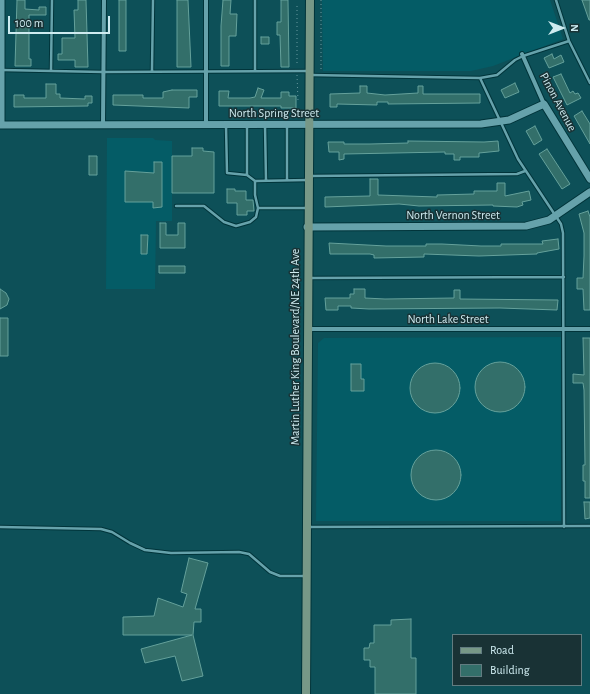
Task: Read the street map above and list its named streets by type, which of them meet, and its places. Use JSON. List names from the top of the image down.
{
  "streets": {
    "main road": ["Martin Luther King Boulevard/NE 24th Ave"],
    "street": [
      "Pinon Avenue",
      "North Spring Street",
      "North Vernon Street",
      "North Lake Street"
    ]
  },
  "crossings": [
    ["Pinon Avenue", "North Spring Street"],
    ["North Spring Street", "Martin Luther King Boulevard/NE 24th Ave"],
    ["North Vernon Street", "Martin Luther King Boulevard/NE 24th Ave"],
    ["North Lake Street", "Martin Luther King Boulevard/NE 24th Ave"]
  ],
  "legend": ["Road", "Building"],
  "scale_bar": "100 m",
  "north": "right"
}
